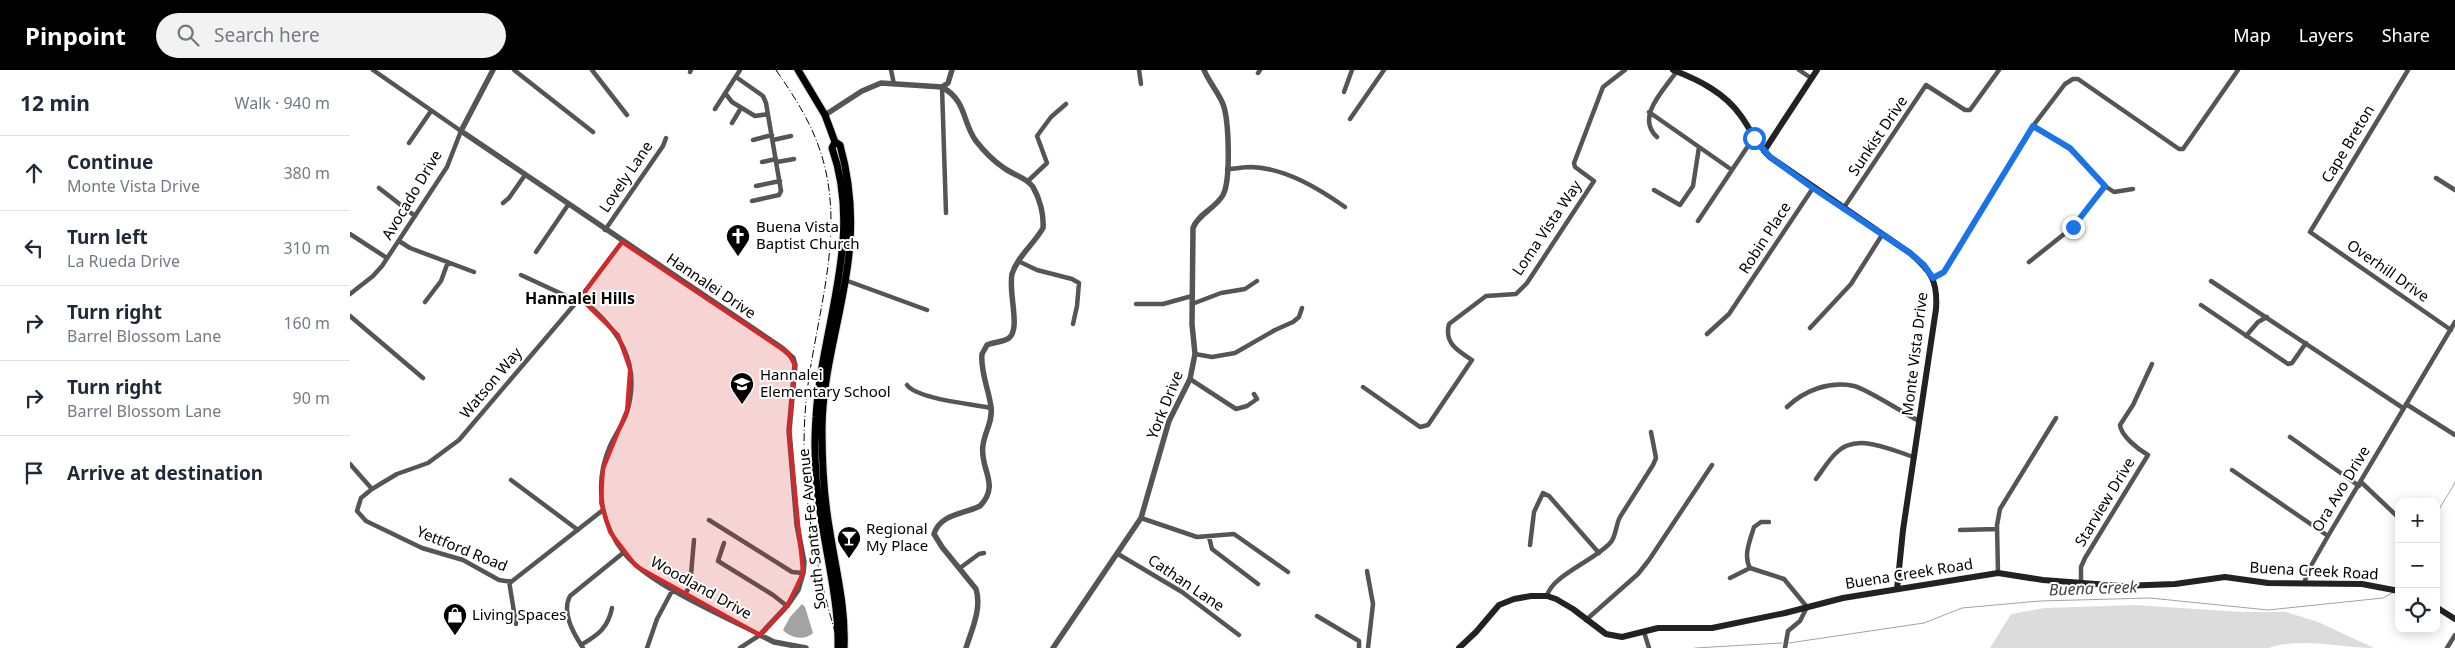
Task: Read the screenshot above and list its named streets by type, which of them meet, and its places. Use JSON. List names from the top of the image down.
{
  "streets": {
    "main road": ["Monte Vista Drive", "South Santa Fe Avenue", "Buena Creek Road"],
    "street": [
      "Sunkist Drive",
      "Cape Breton",
      "Lovely Lane",
      "Avocado Drive",
      "Loma Vista Way",
      "Robin Place",
      "Overhill Drive",
      "Hannalei Drive",
      "Watson Way",
      "York Drive",
      "Ora Avo Drive",
      "Starview Drive",
      "Yettford Road",
      "Cathan Lane",
      "Woodland Drive"
    ]
  },
  "crossings": [
    ["Sunkist Drive", "Monte Vista Drive"],
    ["Cape Breton", "Overhill Drive"],
    ["Lovely Lane", "Hannalei Drive"],
    ["Avocado Drive", "Hannalei Drive"],
    ["Robin Place", "Monte Vista Drive"],
    ["Overhill Drive", "Ora Avo Drive"],
    ["Hannalei Drive", "Watson Way"],
    ["Hannalei Drive", "Woodland Drive"],
    ["Monte Vista Drive", "Buena Creek Road"],
    ["Watson Way", "Yettford Road"],
    ["Watson Way", "Woodland Drive"],
    ["York Drive", "Cathan Lane"],
    ["Ora Avo Drive", "Buena Creek Road"],
    ["Starview Drive", "Buena Creek Road"],
    ["Yettford Road", "Woodland Drive"]
  ],
  "districts": ["Hannalei Hills"],
  "water": ["Buena Creek"],
  "places": {
    "church": ["Buena Vista Baptist Church"],
    "school or university": ["Hannalei Elementary School"],
    "bar": ["Regional My Place"],
    "shop": ["Living Spaces"]
  },
  "page": {
    "header": "Pinpoint",
    "search": "Search here",
    "nav": ["Map", "Layers", "Share"],
    "heading": ["12 min", "Walk · 940 m"],
    "list": [
      ["Continue", "Monte Vista Drive", "380 m"],
      ["Turn left", "La Rueda Drive", "310 m"],
      ["Turn right", "Barrel Blossom Lane", "160 m"],
      ["Turn right", "Barrel Blossom Lane", "90 m"],
      "Arrive at destination"
    ],
    "map_buttons": ["+", "−"]
  }
}
